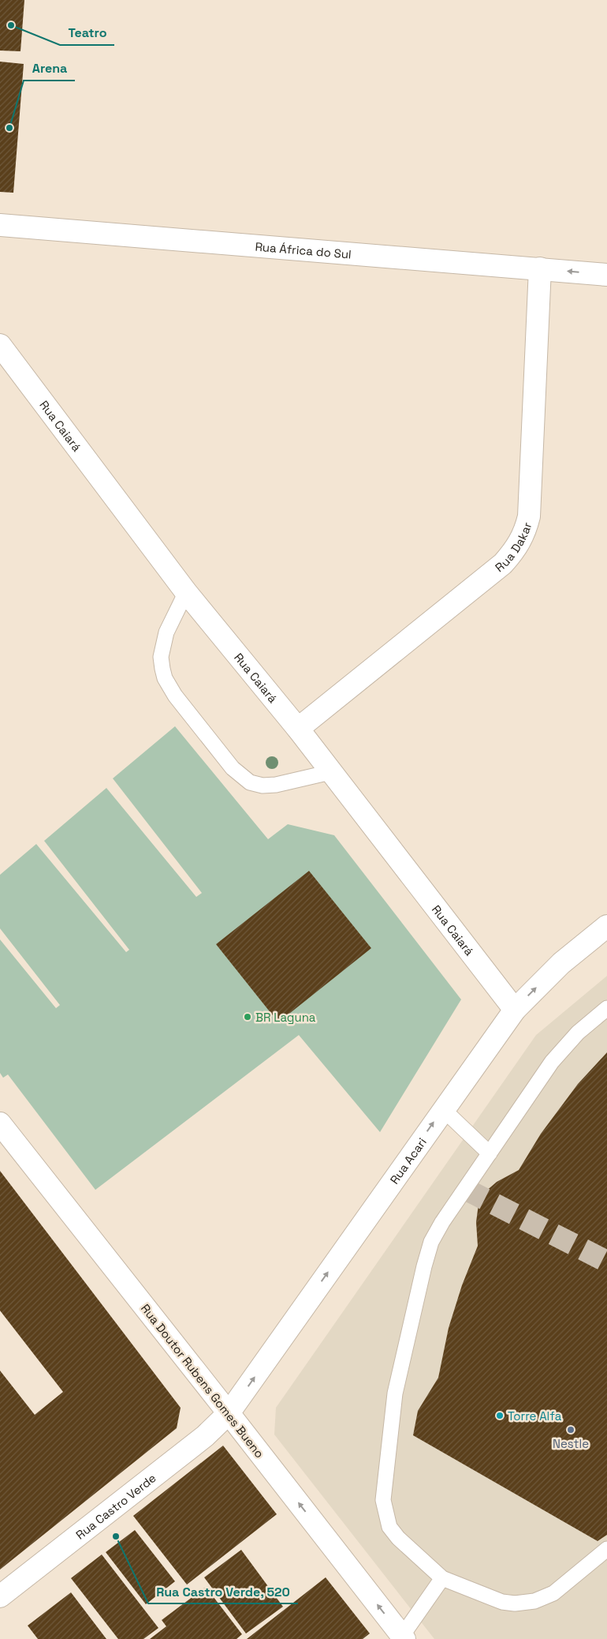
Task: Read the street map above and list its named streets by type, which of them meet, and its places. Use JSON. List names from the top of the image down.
{
  "streets": {
    "street": [
      "Rua África do Sul",
      "Rua Caiará",
      "Rua Dakar",
      "Rua Acari",
      "Rua Doutor Rubens Gomes Bueno",
      "Rua Castro Verde"
    ]
  },
  "crossings": [
    ["Rua África do Sul", "Rua Dakar"],
    ["Rua Caiará", "Rua Dakar"],
    ["Rua Caiará", "Rua Acari"],
    ["Rua Acari", "Rua Doutor Rubens Gomes Bueno"],
    ["Rua Acari", "Rua Castro Verde"],
    ["Rua Doutor Rubens Gomes Bueno", "Rua Castro Verde"]
  ],
  "one_way": ["Rua Acari", "Rua Doutor Rubens Gomes Bueno"],
  "places": [
    "Teatro",
    "Arena",
    "BR Laguna",
    "Torre Alfa",
    "Nestle",
    "Rua Castro Verde, 520"
  ]
}
